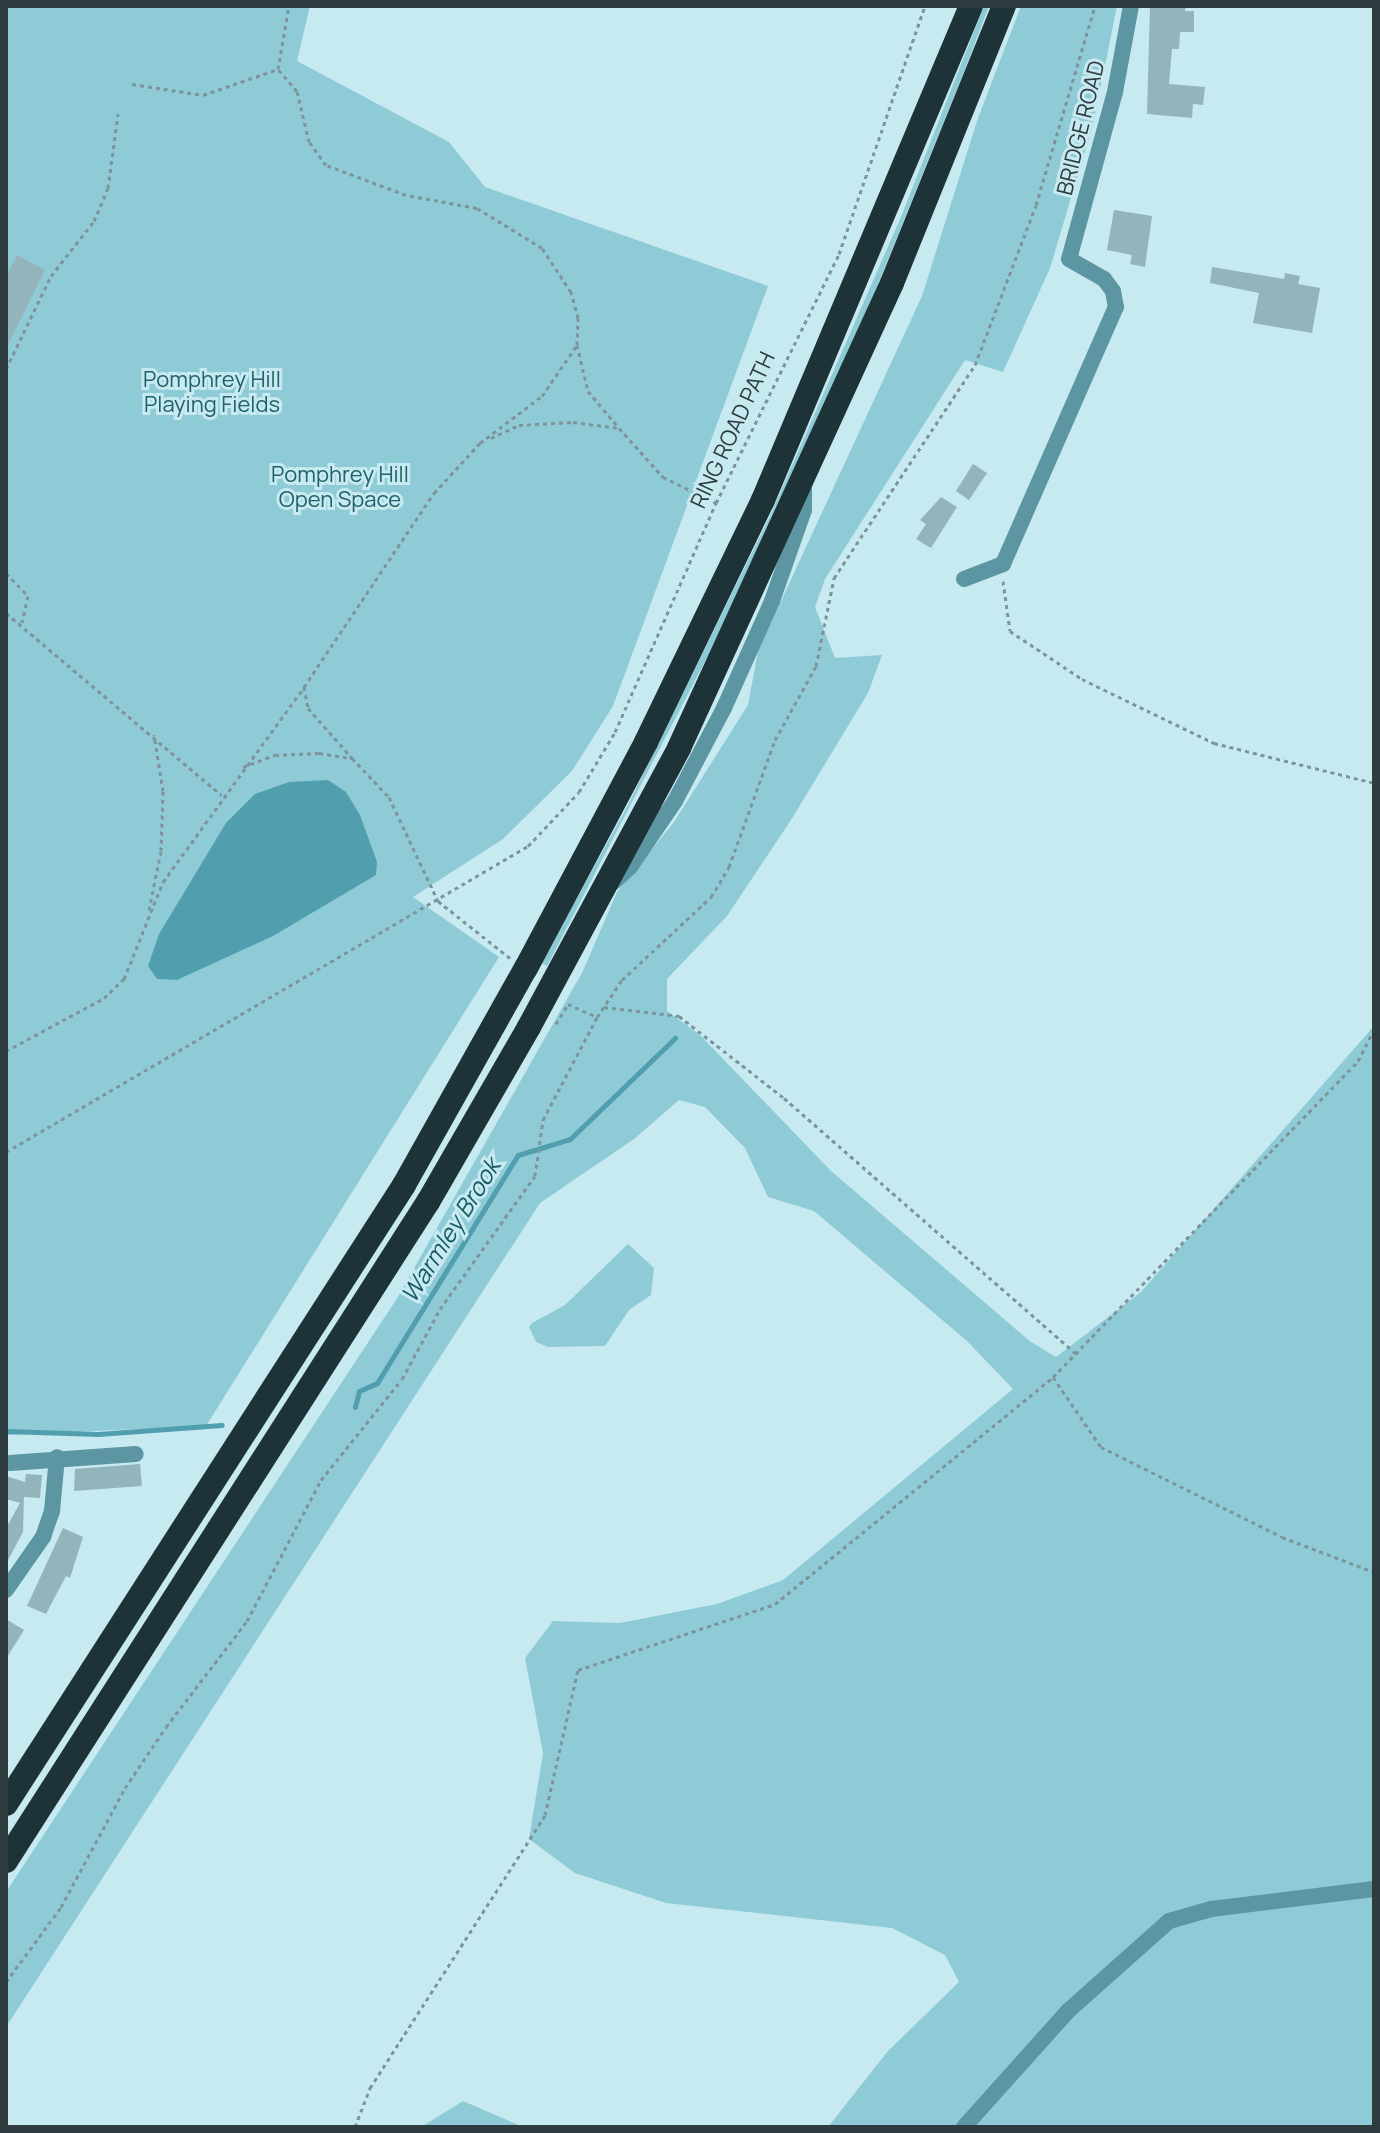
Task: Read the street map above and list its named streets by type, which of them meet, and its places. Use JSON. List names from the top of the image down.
{
  "streets": {
    "street": ["BRIDGE ROAD"],
    "path": ["RING ROAD PATH"]
  },
  "water": ["Warmley Brook"],
  "parks": ["Pomphrey Hill Playing Fields", "Pomphrey Hill Open Space"]
}
